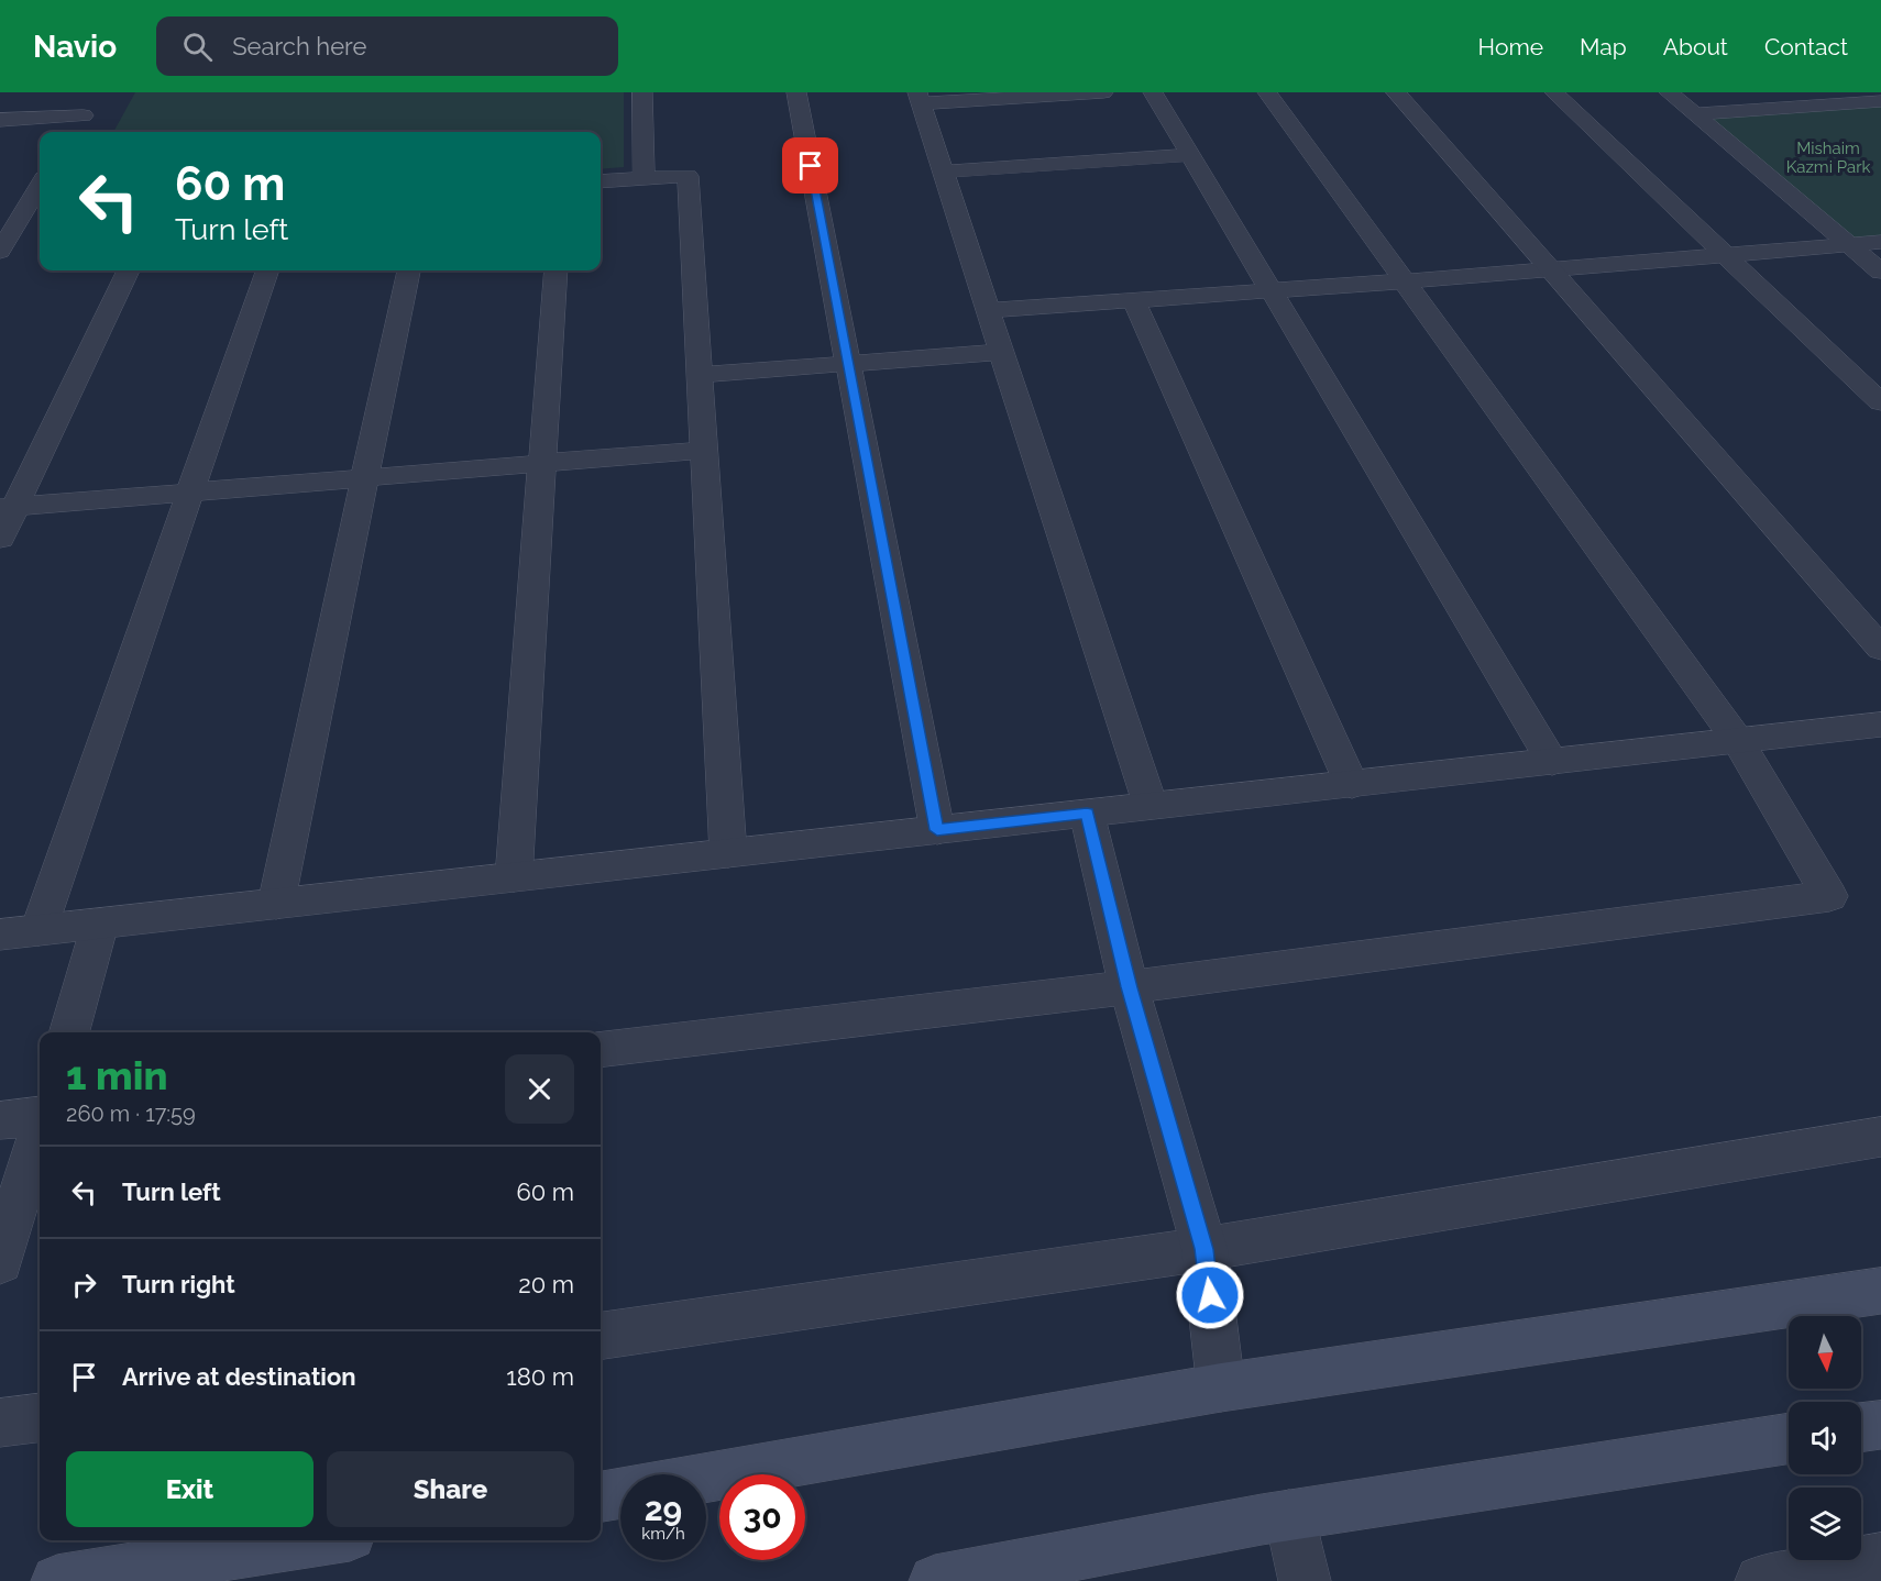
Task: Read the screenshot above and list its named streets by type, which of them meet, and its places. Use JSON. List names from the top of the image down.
{
  "parks": ["Mishaim Kazmi Park"],
  "north": "bottom",
  "page": {
    "header": "Navio",
    "search": "Search here",
    "nav": [
      "Home",
      "Map",
      "About",
      "Contact"
    ],
    "turn": ["60 m", "Turn left"],
    "heading": ["1 min", "260 m · 17:59"],
    "list": [
      {
        "name": "Turn left",
        "value": "60 m"
      },
      {
        "name": "Turn right",
        "value": "20 m"
      },
      {
        "name": "Arrive at destination",
        "value": "180 m"
      }
    ],
    "buttons": ["Exit", "Share"],
    "speed": "29 km/h",
    "limit": "30"
  }
}
